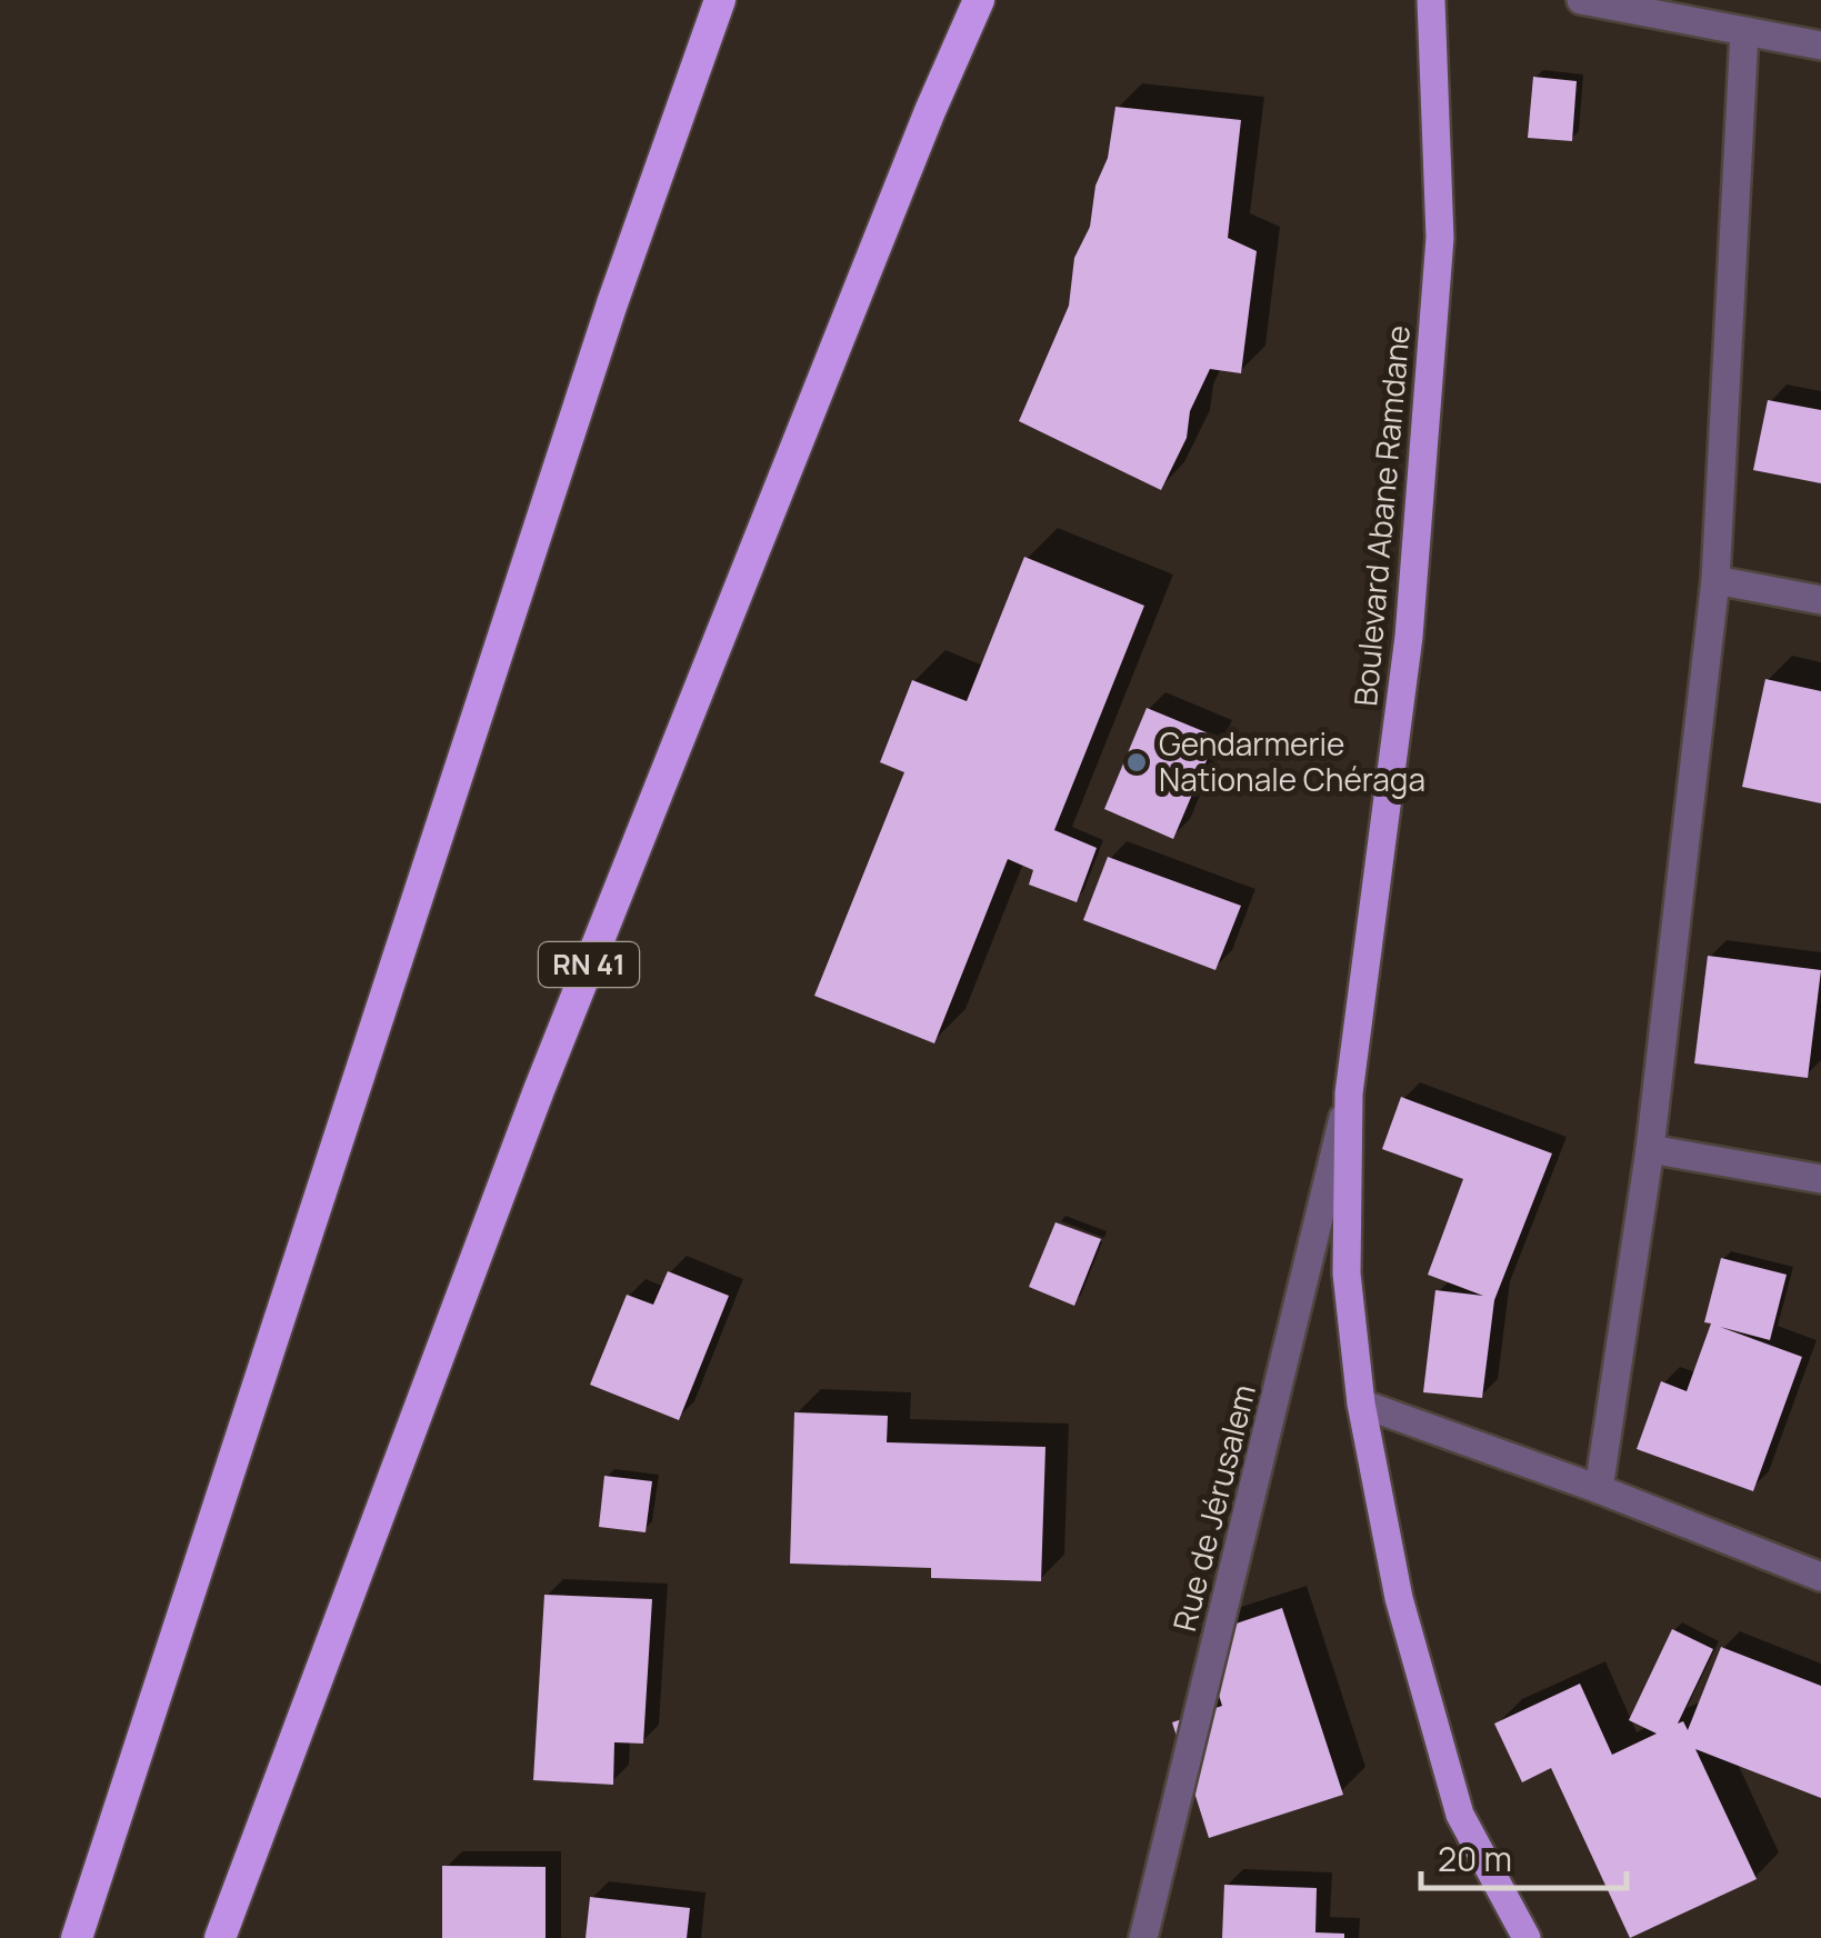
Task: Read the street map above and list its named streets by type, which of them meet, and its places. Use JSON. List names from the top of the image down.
{
  "streets": {
    "highway": ["RN 41"],
    "main road": ["Boulevard Abane Ramdane"],
    "street": ["Rue de Jérusalem"]
  },
  "crossings": [
    ["Boulevard Abane Ramdane", "Rue de Jérusalem"]
  ],
  "places": ["Gendarmerie Nationale Chéraga"],
  "scale_bar": "20 m"
}
